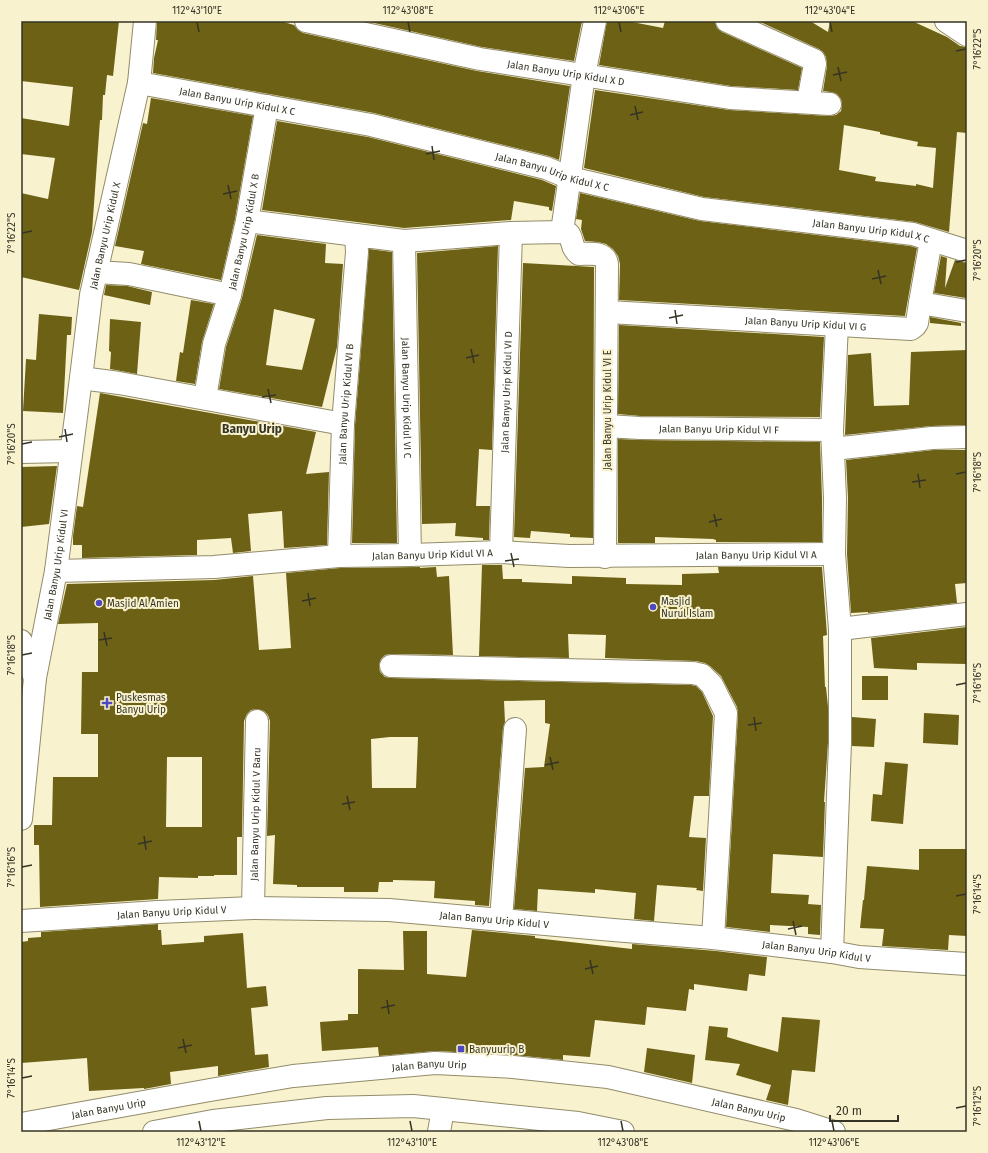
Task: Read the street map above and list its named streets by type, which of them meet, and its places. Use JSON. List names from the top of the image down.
{
  "streets": {
    "street": [
      "Jalan Banyu Urip Kidul X D",
      "Jalan Banyu Urip Kidul X C",
      "Jalan Banyu Urip Kidul X B",
      "Jalan Banyu Urip Kidul X",
      "Jalan Banyu Urip Kidul VI G",
      "Jalan Banyu Urip Kidul VI D",
      "Jalan Banyu Urip Kidul VI C",
      "Jalan Banyu Urip Kidul VI B",
      "Jalan Banyu Urip Kidul VI E",
      "Jalan Banyu Urip Kidul VI F",
      "Jalan Banyu Urip Kidul VI A",
      "Jalan Banyu Urip Kidul VI",
      "Jalan Banyu Urip Kidul V Baru",
      "Jalan Banyu Urip Kidul V",
      "Jalan Banyu Urip"
    ]
  },
  "crossings": [
    ["Jalan Banyu Urip Kidul X C", "Jalan Banyu Urip Kidul X B"],
    ["Jalan Banyu Urip Kidul X C", "Jalan Banyu Urip Kidul X"],
    ["Jalan Banyu Urip Kidul X C", "Jalan Banyu Urip Kidul VI G"],
    ["Jalan Banyu Urip Kidul X B", "Jalan Banyu Urip Kidul X"],
    ["Jalan Banyu Urip Kidul X", "Jalan Banyu Urip Kidul VI"],
    ["Jalan Banyu Urip Kidul VI G", "Jalan Banyu Urip Kidul VI E"],
    ["Jalan Banyu Urip Kidul VI D", "Jalan Banyu Urip Kidul VI A"],
    ["Jalan Banyu Urip Kidul VI C", "Jalan Banyu Urip Kidul VI A"],
    ["Jalan Banyu Urip Kidul VI B", "Jalan Banyu Urip Kidul VI A"],
    ["Jalan Banyu Urip Kidul VI E", "Jalan Banyu Urip Kidul VI F"],
    ["Jalan Banyu Urip Kidul VI E", "Jalan Banyu Urip Kidul VI A"],
    ["Jalan Banyu Urip Kidul VI A", "Jalan Banyu Urip Kidul VI"],
    ["Jalan Banyu Urip Kidul V Baru", "Jalan Banyu Urip Kidul V"]
  ],
  "districts": ["Banyu Urip"],
  "places": {
    "other": ["Masjid Al Amien", "Masjid Nurul Islam"],
    "health": ["Puskesmas Banyu Urip"],
    "transit": ["Banyuurip B"]
  },
  "scale_bar": "20 m",
  "coordinates": [
    "112°43'10\"E",
    "112°43'08\"E",
    "112°43'06\"E",
    "112°43'04\"E",
    "7°16'22\"S",
    "7°16'20\"S",
    "7°16'18\"S",
    "7°16'16\"S",
    "7°16'14\"S",
    "7°16'12\"S",
    "112°43'12\"E"
  ]
}
